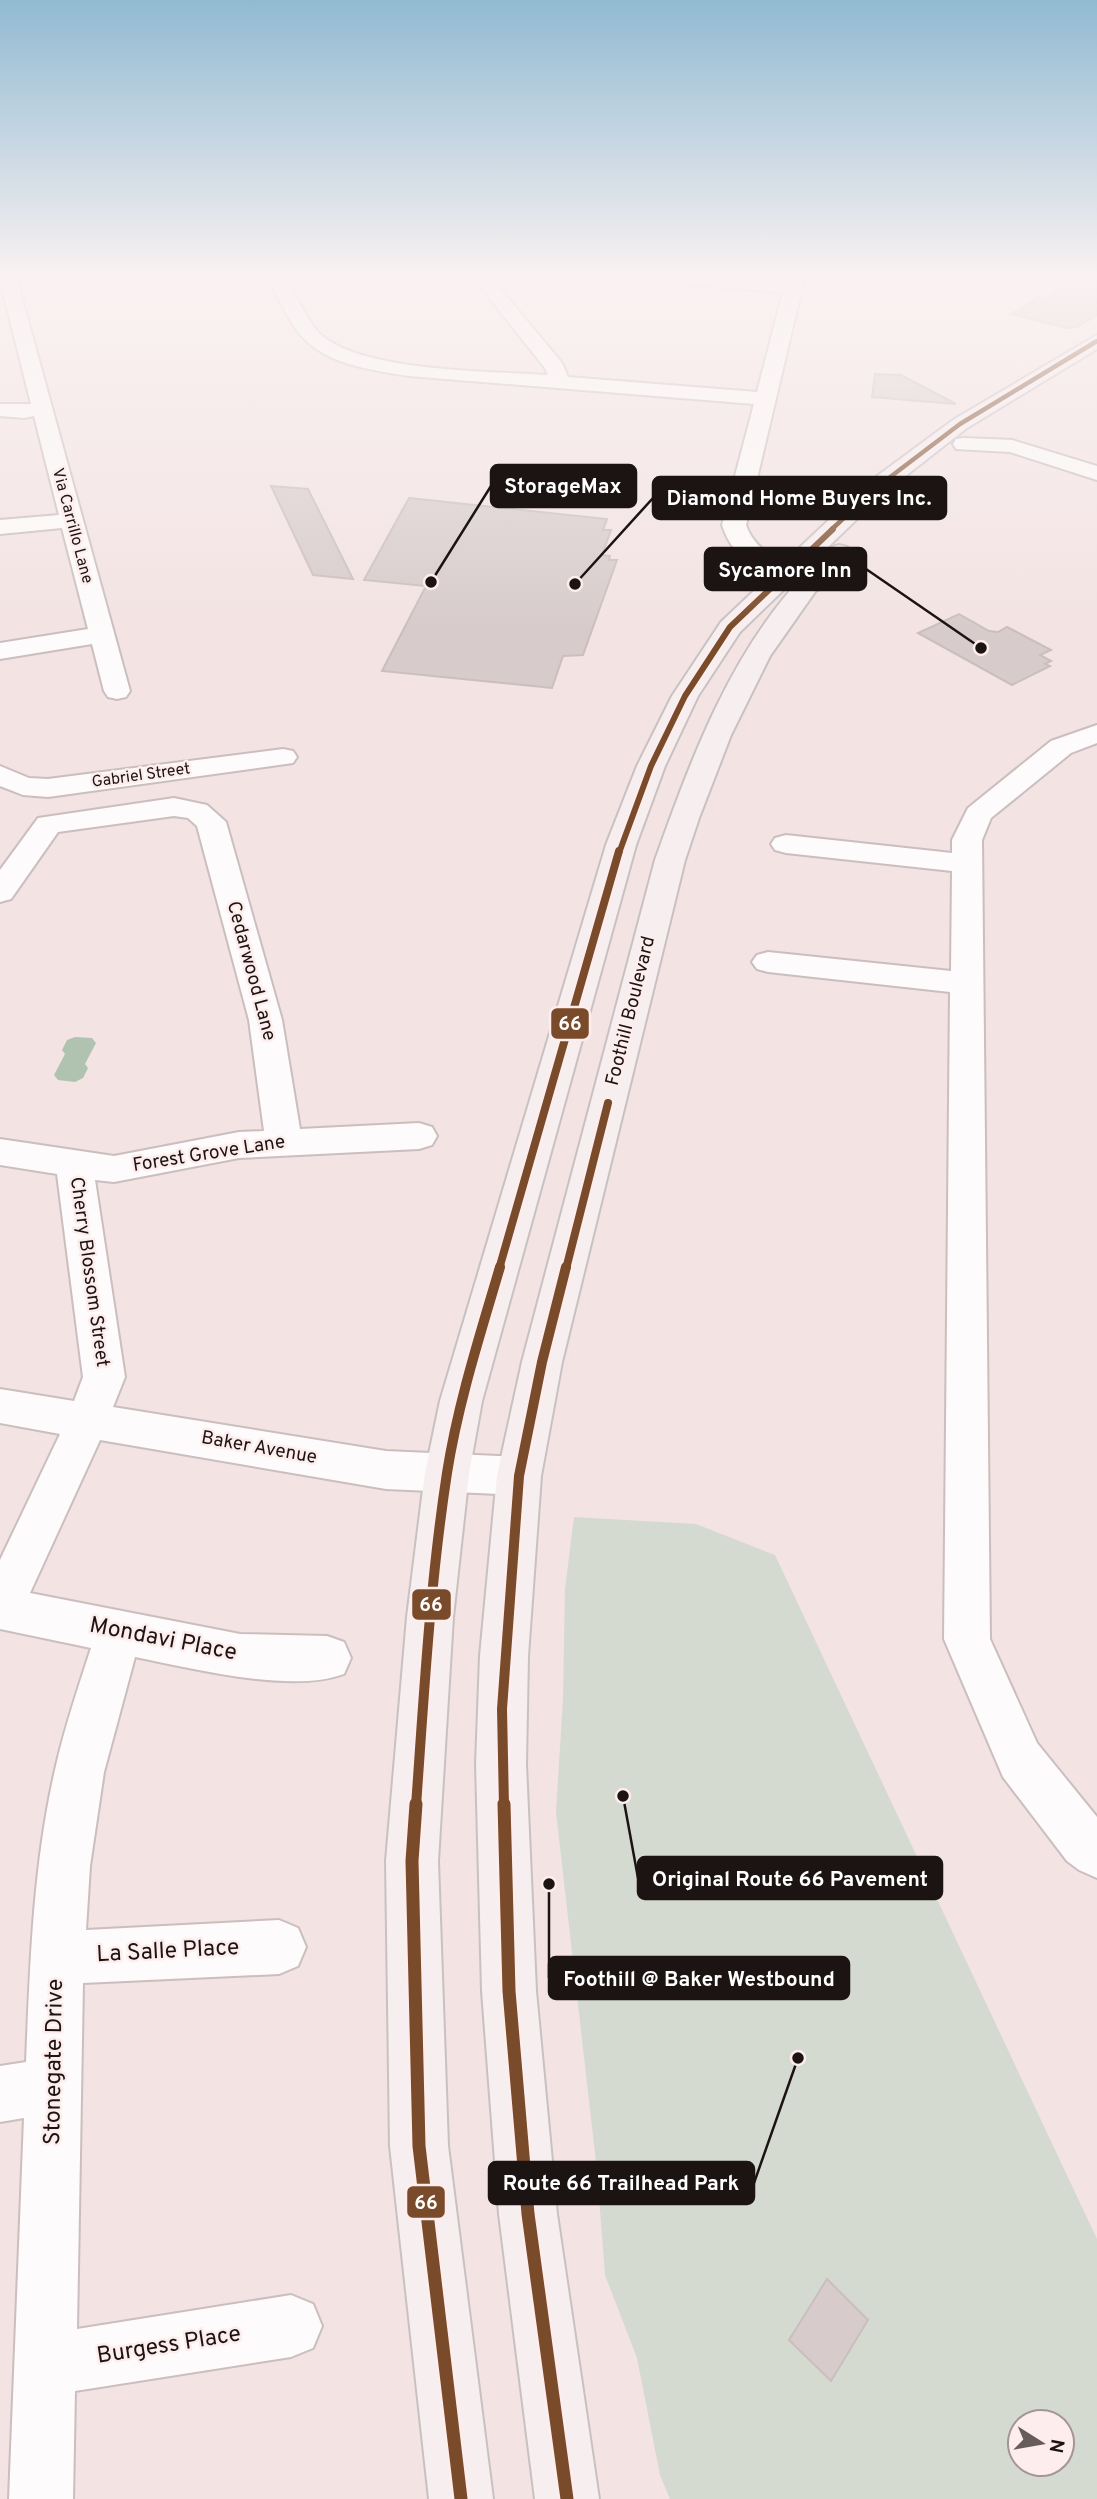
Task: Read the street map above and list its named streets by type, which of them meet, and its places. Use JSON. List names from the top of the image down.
{
  "streets": {
    "main road": ["Foothill Boulevard"],
    "street": [
      "Via Carrillo Lane",
      "Gabriel Street",
      "Cedarwood Lane",
      "Forest Grove Lane",
      "Cherry Blossom Street",
      "Baker Avenue",
      "Mondavi Place",
      "La Salle Place",
      "Stonegate Drive",
      "Burgess Place"
    ]
  },
  "crossings": [
    ["Cedarwood Lane", "Forest Grove Lane"],
    ["Foothill Boulevard", "Baker Avenue"],
    ["Forest Grove Lane", "Cherry Blossom Street"],
    ["Cherry Blossom Street", "Baker Avenue"],
    ["Cherry Blossom Street", "Mondavi Place"],
    ["Mondavi Place", "Stonegate Drive"],
    ["La Salle Place", "Stonegate Drive"],
    ["Stonegate Drive", "Burgess Place"]
  ],
  "places": [
    "StorageMax",
    "Diamond Home Buyers Inc.",
    "Sycamore Inn",
    "Original Route 66 Pavement",
    "Foothill @ Baker Westbound",
    "Route 66 Trailhead Park"
  ],
  "lines": ["transit line 66"],
  "north": "right"
}
